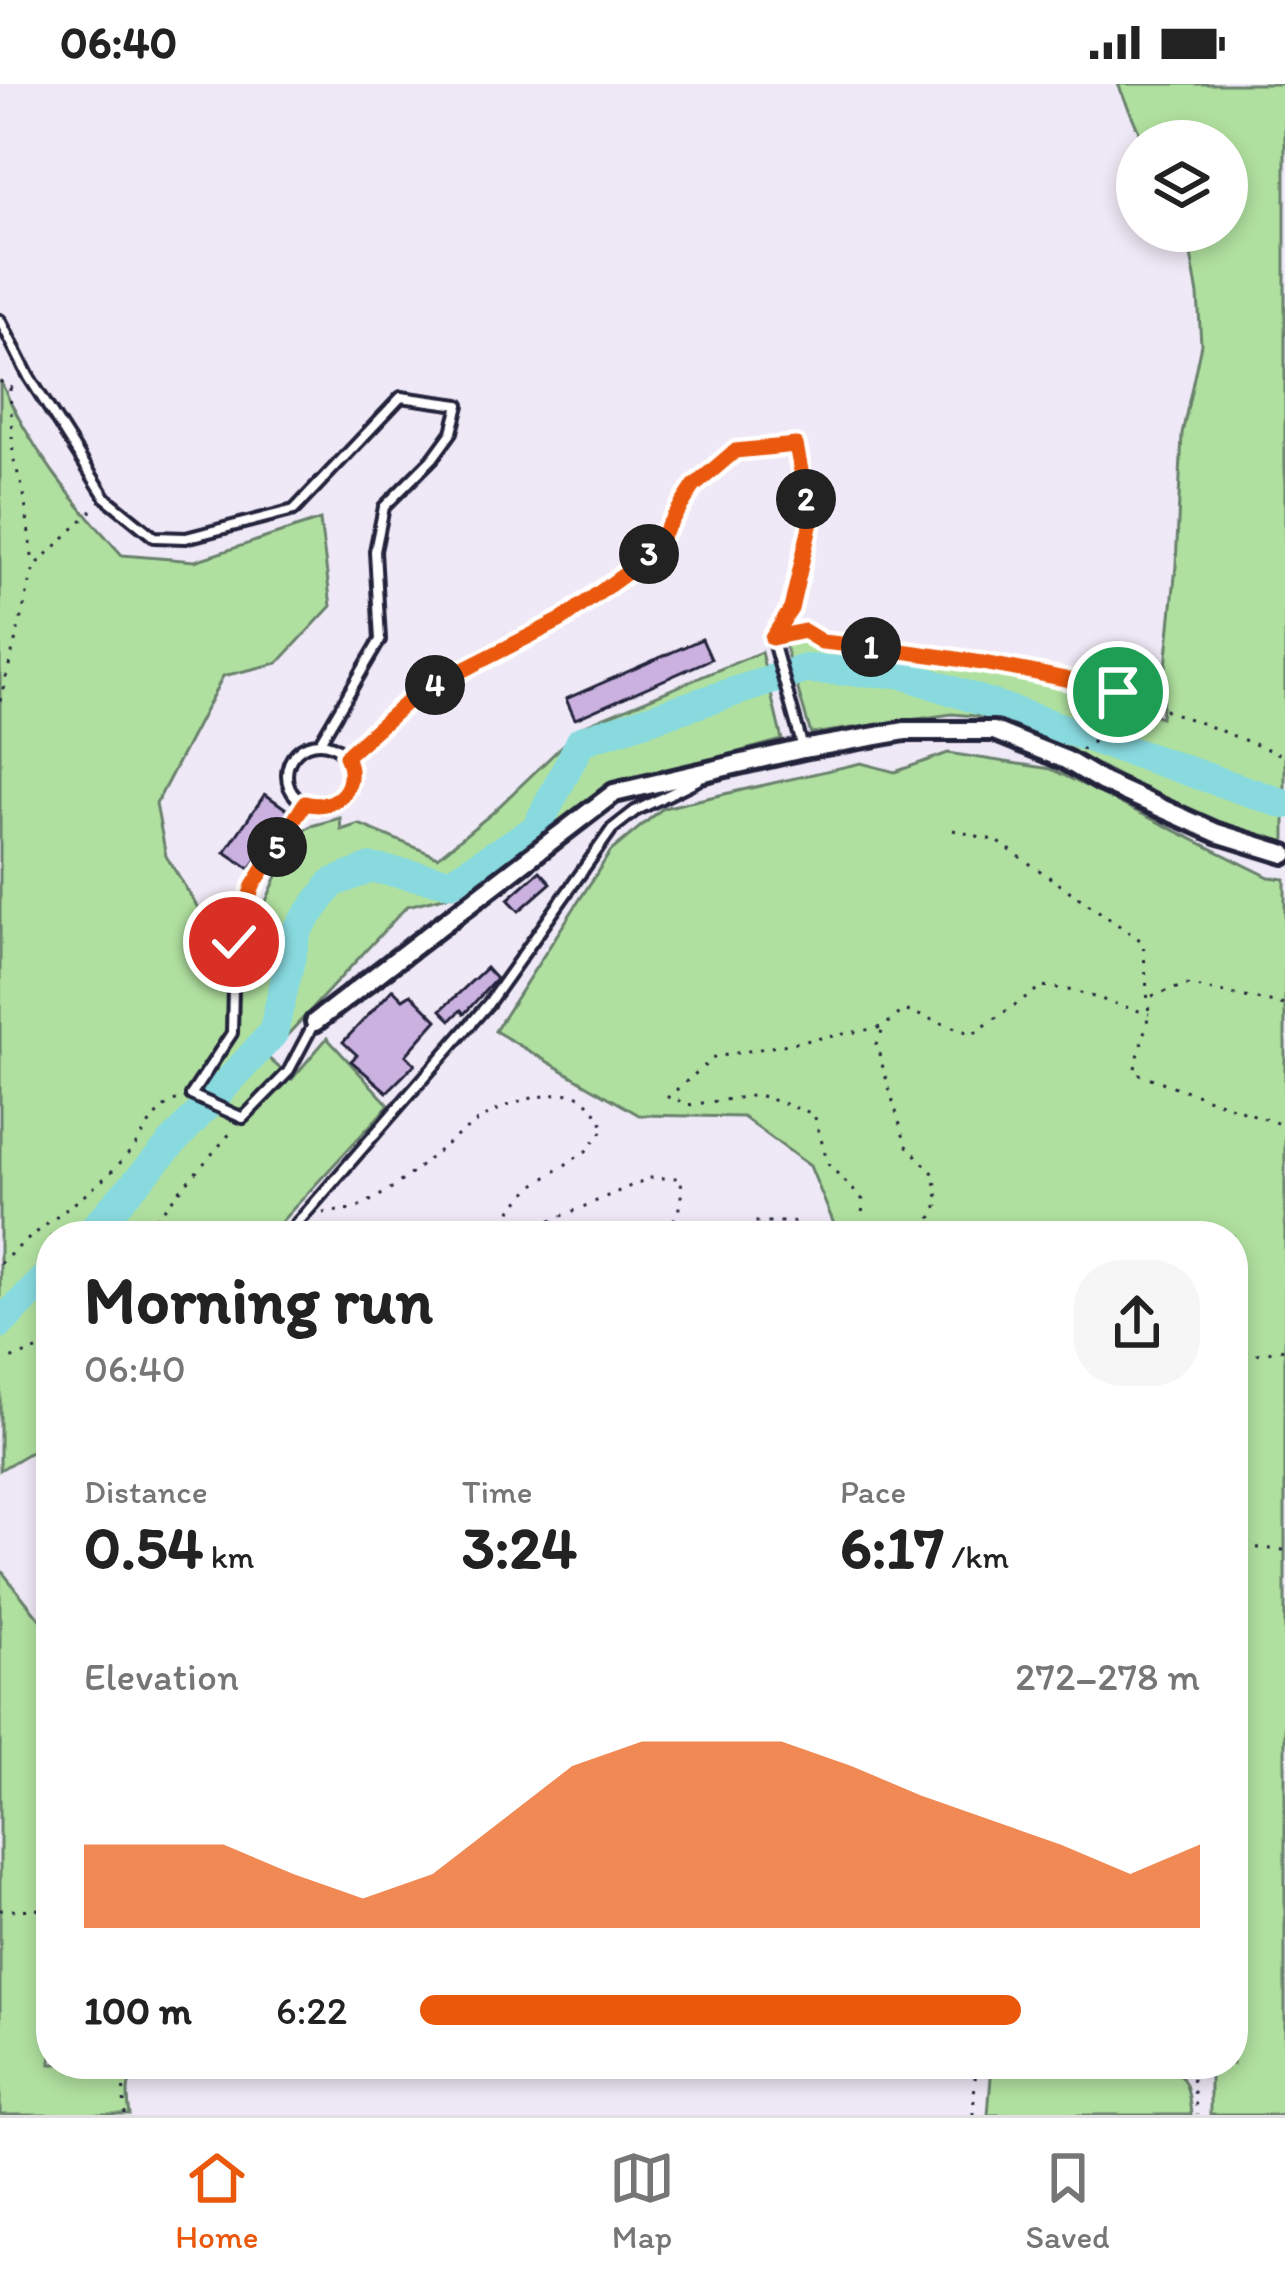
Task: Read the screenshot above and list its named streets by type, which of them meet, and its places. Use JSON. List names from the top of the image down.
{
  "page": {
    "status": "06:40",
    "pins": [
      "2",
      "3",
      "1",
      "4",
      "5"
    ],
    "heading": ["Morning run", "06:40"],
    "stats": [
      ["Distance", "0.54 km"],
      ["Time", "3:24"],
      ["Pace", "6:17 /km"]
    ],
    "chart": ["Elevation", "272–278 m"],
    "list": [
      {
        "name": "100 m",
        "note": "6:22"
      }
    ],
    "tabs": ["Home", "Map", "Saved"]
  }
}
